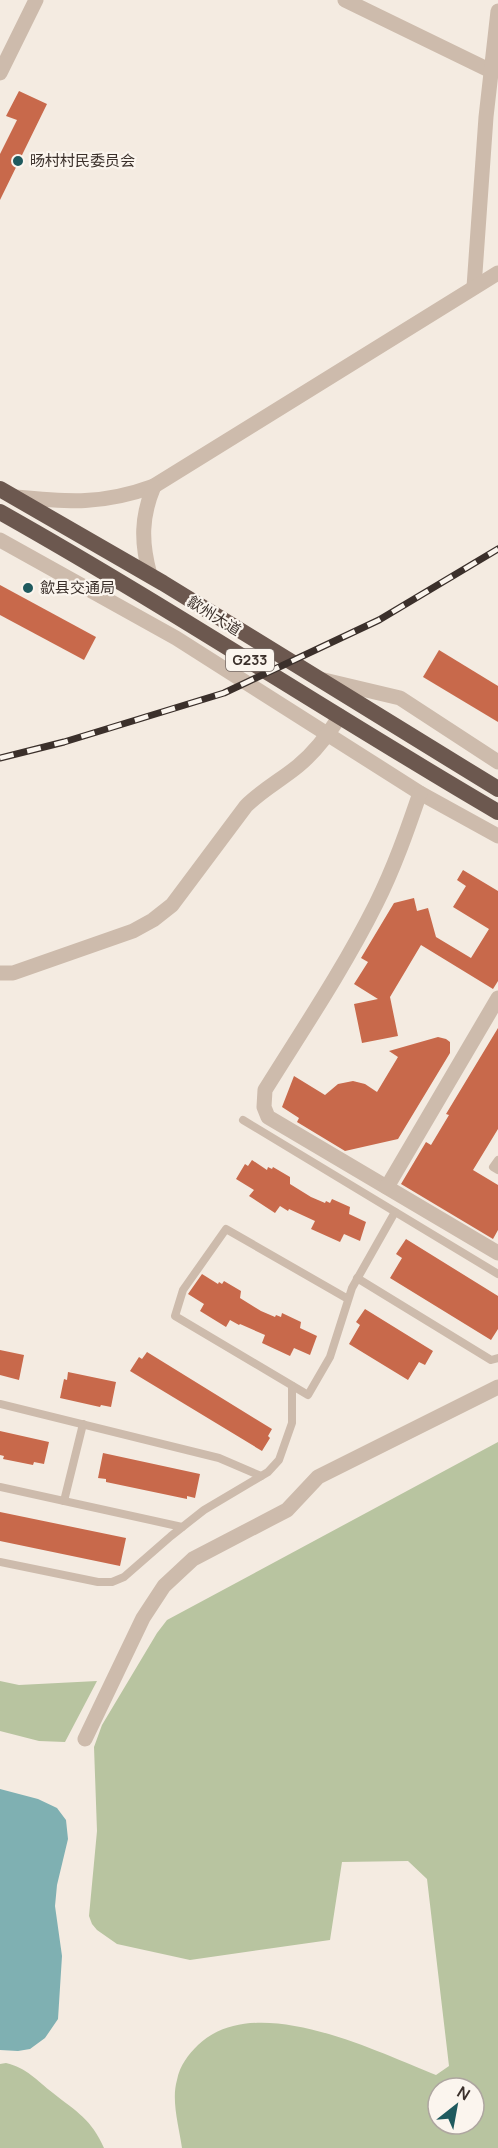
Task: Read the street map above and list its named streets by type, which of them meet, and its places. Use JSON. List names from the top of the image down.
{
  "streets": {
    "highway": ["歙州大道", "G233"]
  },
  "places": ["旸村村民委员会", "歙县交通局"],
  "north": "top right"
}
